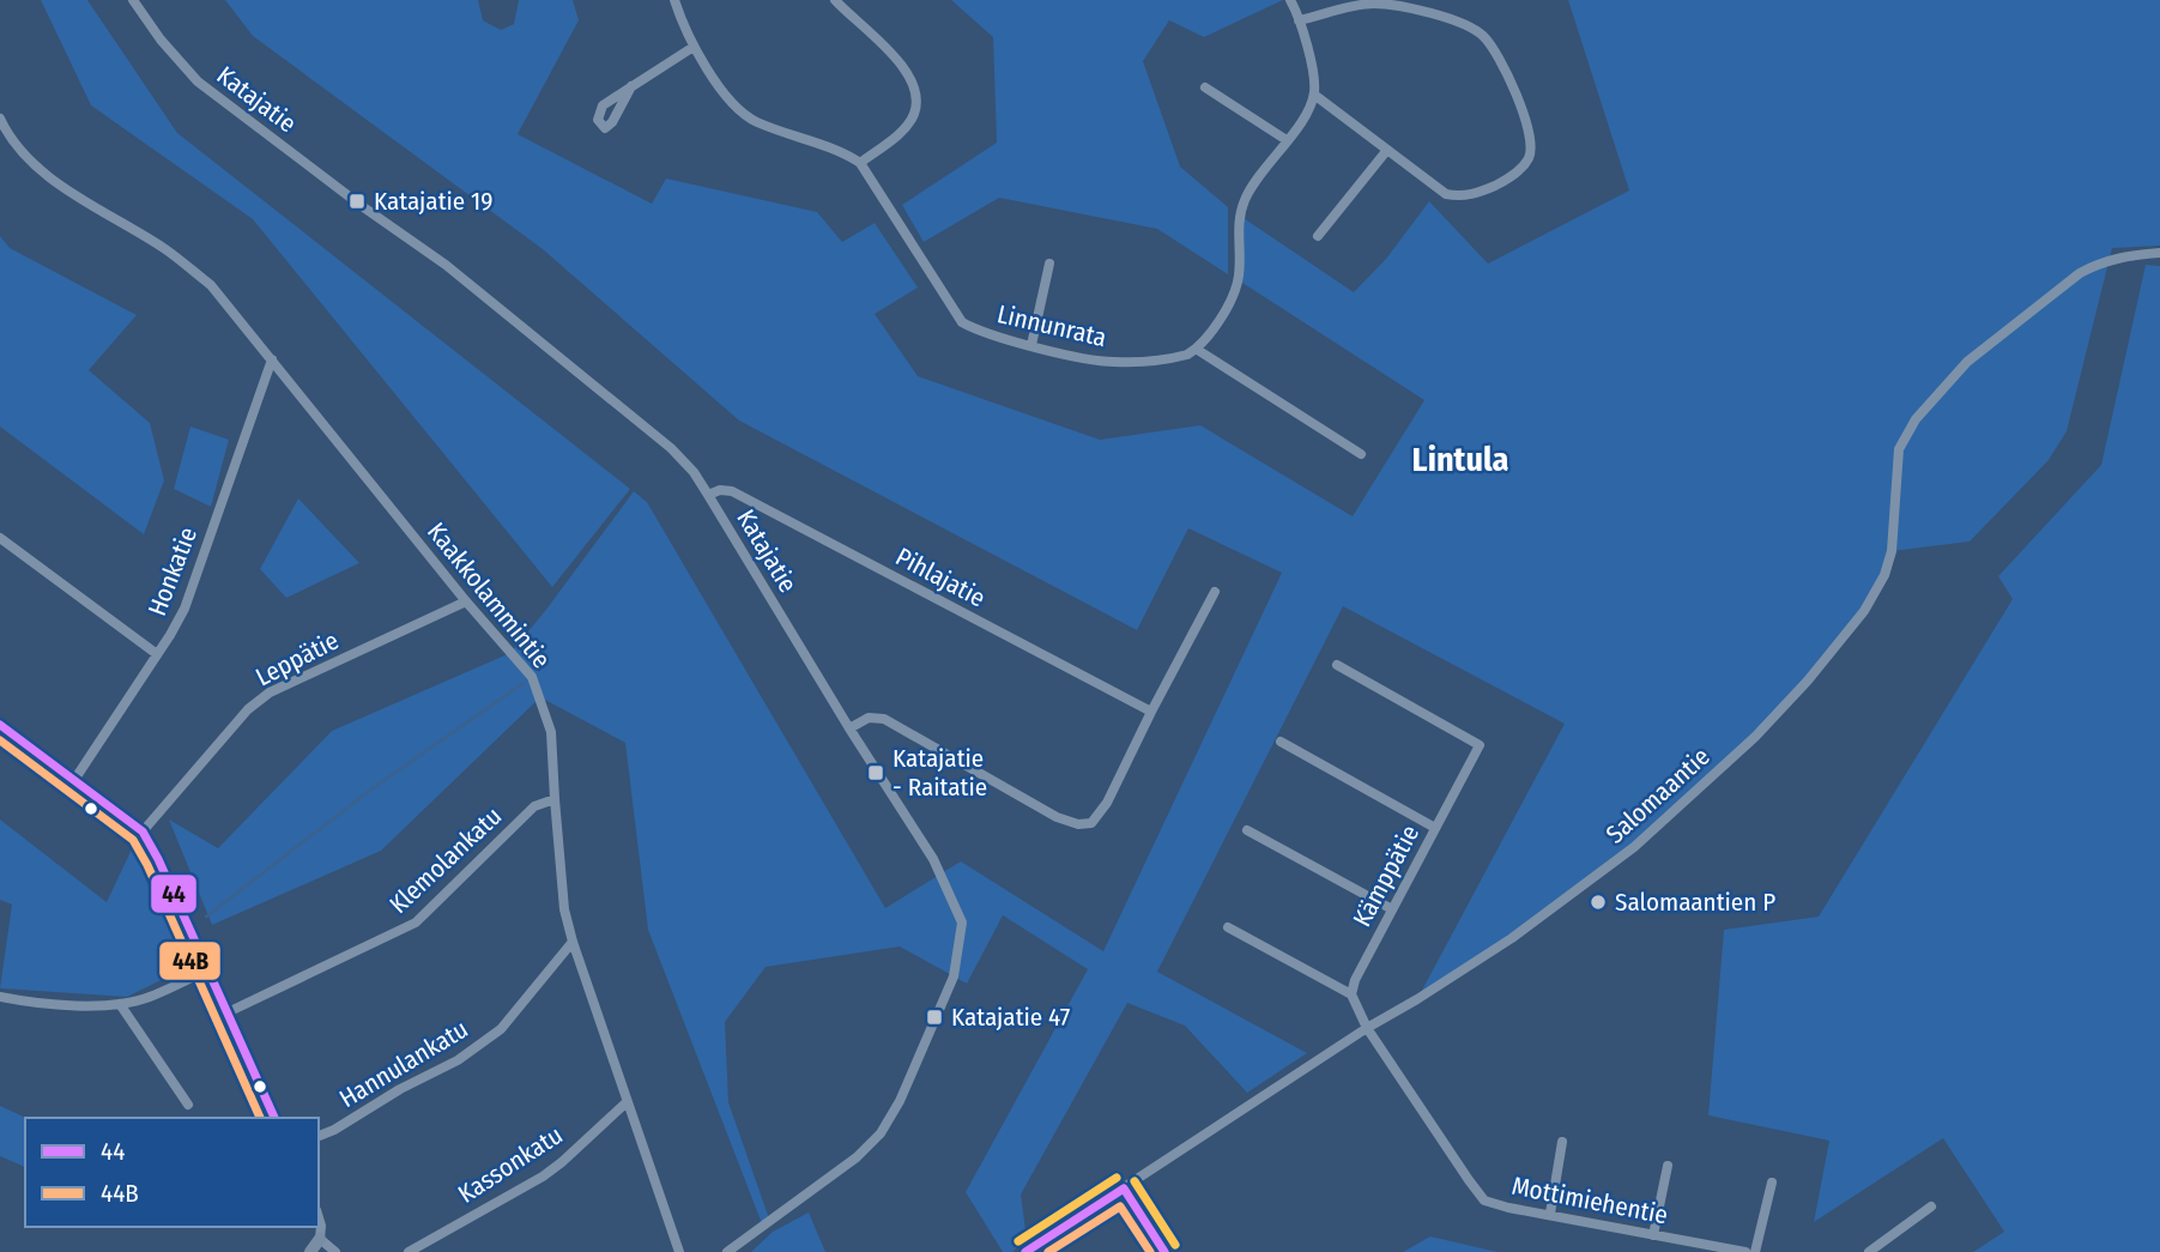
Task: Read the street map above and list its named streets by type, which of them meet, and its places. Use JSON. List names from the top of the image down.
{
  "streets": {
    "street": [
      "Katajatie",
      "Linnunrata",
      "Honkatie",
      "Pihlajatie",
      "Kaakkolammintie",
      "Leppätie",
      "Salomaantie",
      "Klemolankatu",
      "Kämppätie",
      "Hannulankatu",
      "Kassonkatu",
      "Mottimiehentie"
    ]
  },
  "crossings": [
    ["Katajatie", "Pihlajatie"],
    ["Honkatie", "Kaakkolammintie"],
    ["Kaakkolammintie", "Leppätie"],
    ["Kaakkolammintie", "Klemolankatu"],
    ["Kaakkolammintie", "Hannulankatu"],
    ["Kaakkolammintie", "Kassonkatu"],
    ["Salomaantie", "Mottimiehentie"]
  ],
  "districts": ["Lintula"],
  "places": {
    "transit": ["Katajatie 19", "Katajatie - Raitatie", "Katajatie 47"],
    "other": ["Salomaantien P"]
  },
  "lines": ["transit line 44", "transit line 44B"],
  "legend": ["44", "44B"]
}
